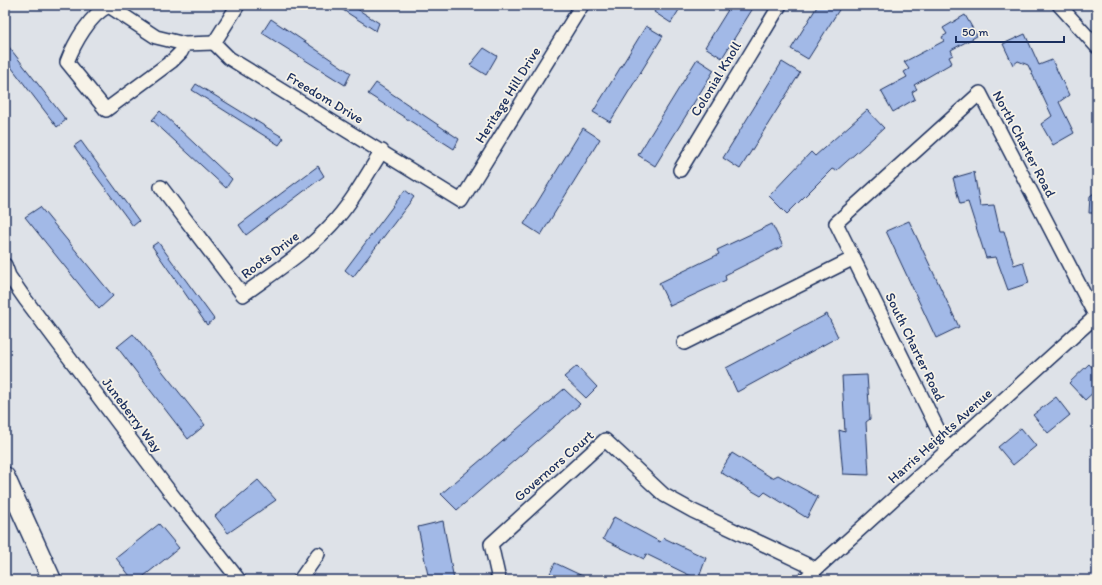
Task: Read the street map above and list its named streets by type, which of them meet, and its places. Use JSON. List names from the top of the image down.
{
  "streets": {
    "street": [
      "Colonial Knoll",
      "Heritage Hill Drive",
      "Freedom Drive",
      "North Charter Road",
      "Roots Drive",
      "South Charter Road",
      "Juneberry Way",
      "Harris Heights Avenue",
      "Governors Court"
    ]
  },
  "crossings": [
    ["Heritage Hill Drive", "Freedom Drive"],
    ["Freedom Drive", "Roots Drive"],
    ["North Charter Road", "South Charter Road"],
    ["North Charter Road", "Harris Heights Avenue"],
    ["South Charter Road", "Harris Heights Avenue"],
    ["Harris Heights Avenue", "Governors Court"]
  ],
  "scale_bar": "50 m"
}
